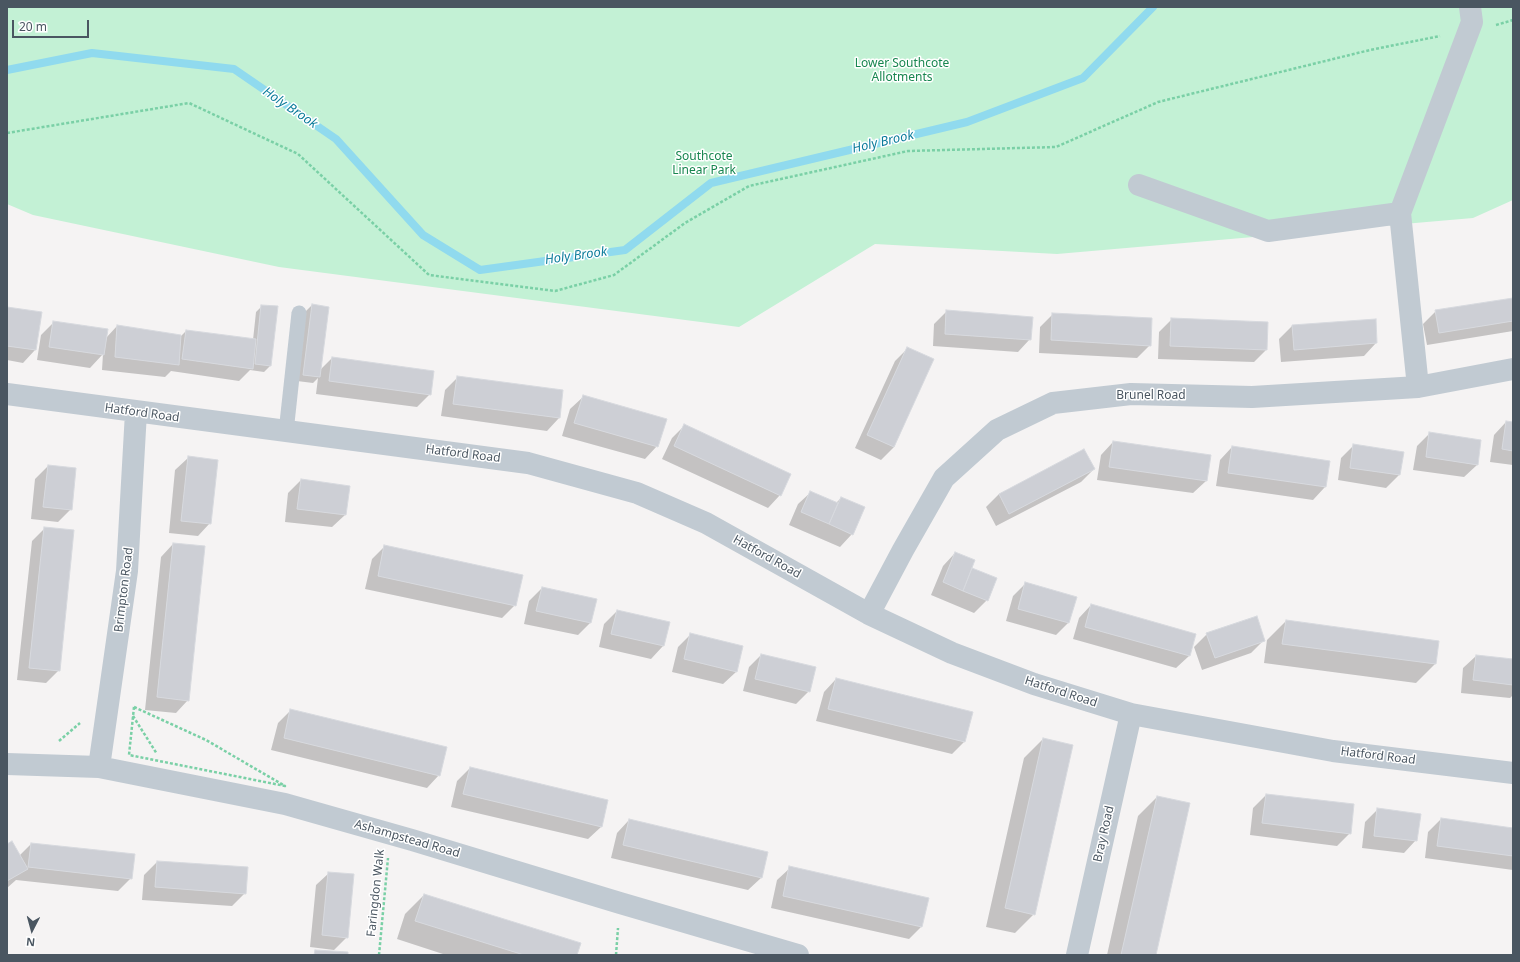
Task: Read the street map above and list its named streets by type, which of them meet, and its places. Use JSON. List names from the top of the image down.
{
  "streets": {
    "street": [
      "Brunel Road",
      "Hatford Road",
      "Brimpton Road",
      "Bray Road",
      "Ashampstead Road"
    ],
    "path": ["Faringdon Walk"]
  },
  "crossings": [
    ["Brunel Road", "Hatford Road"],
    ["Hatford Road", "Brimpton Road"],
    ["Hatford Road", "Bray Road"],
    ["Brimpton Road", "Ashampstead Road"],
    ["Ashampstead Road", "Faringdon Walk"]
  ],
  "water": ["Holy Brook"],
  "parks": ["Lower Southcote Allotments", "Southcote Linear Park"],
  "scale_bar": "20 m",
  "north": "bottom"
}
